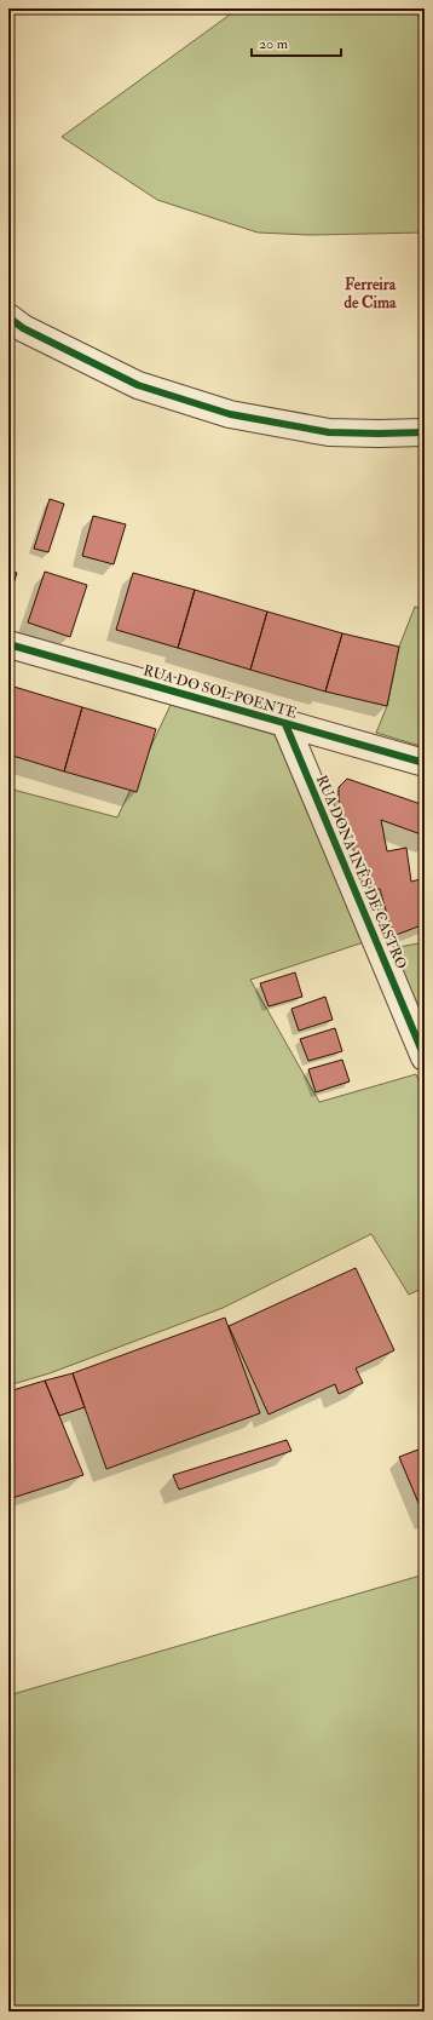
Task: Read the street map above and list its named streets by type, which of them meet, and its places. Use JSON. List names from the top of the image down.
{
  "streets": {
    "street": ["RUA DO SOL POENTE", "RUA DONA INÊS DE CASTRO"]
  },
  "crossings": [
    ["RUA DO SOL POENTE", "RUA DONA INÊS DE CASTRO"]
  ],
  "districts": ["Ferreira de Cima"],
  "scale_bar": "20 m"
}
